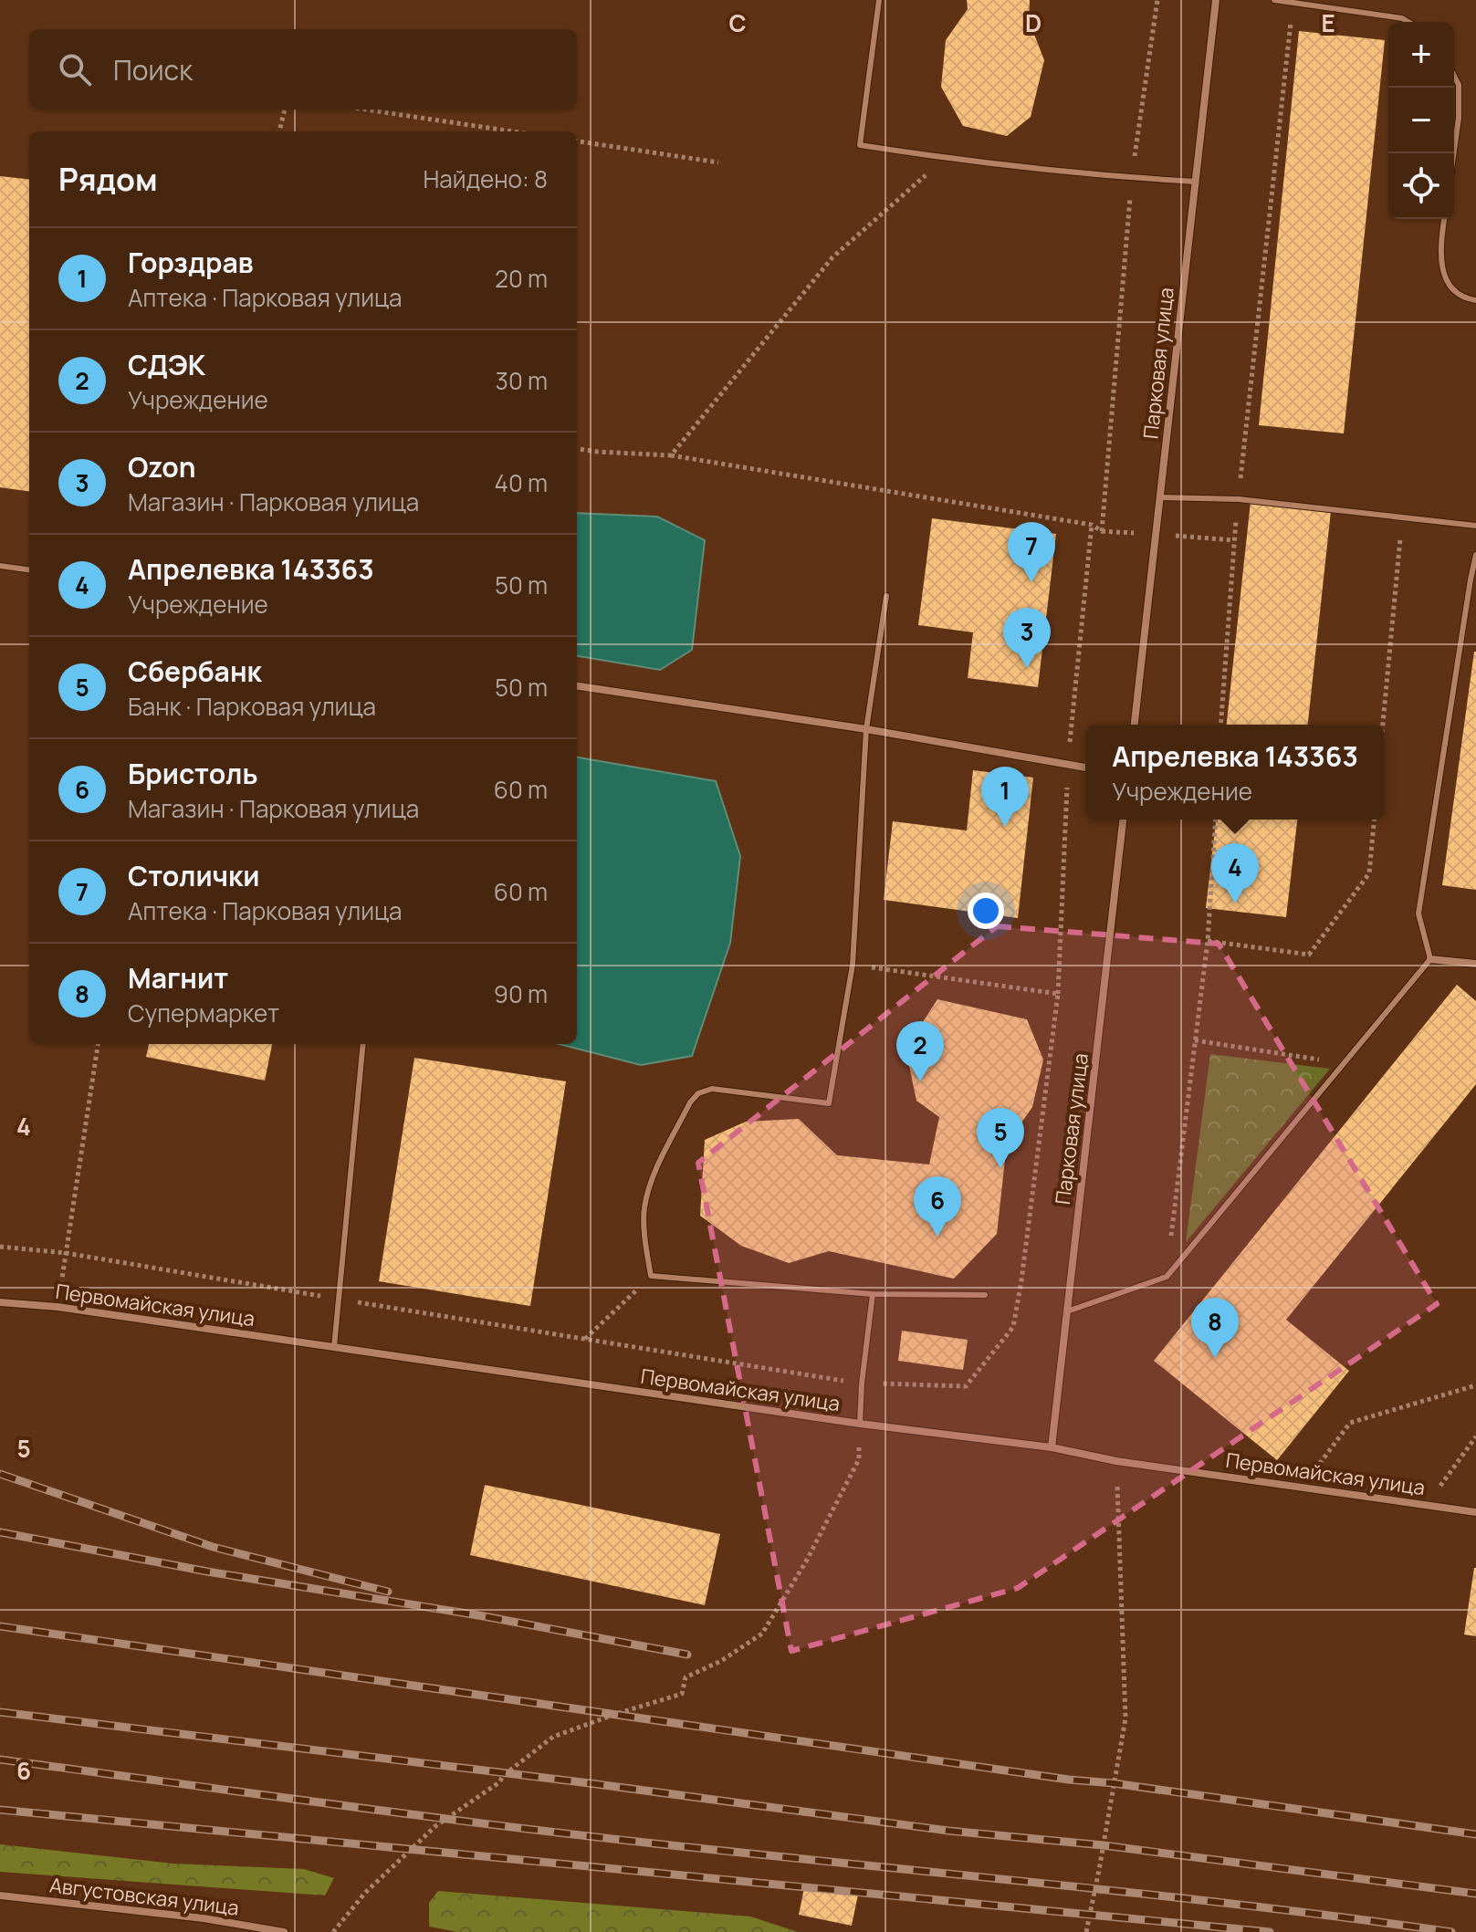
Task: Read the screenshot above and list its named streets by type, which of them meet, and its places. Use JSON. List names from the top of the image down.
{
  "streets": {
    "street": ["Парковая улица", "Первомайская улица", "Августовская улица"]
  },
  "crossings": [
    ["Парковая улица", "Первомайская улица"]
  ],
  "page": {
    "map_buttons": ["+", "−"],
    "search": "Поиск",
    "heading": ["Рядом", "Найдено: 8"],
    "list": [
      {
        "mark": "1",
        "name": "Горздрав",
        "note": "Аптека · Парковая улица",
        "value": "20 m"
      },
      {
        "mark": "2",
        "name": "СДЭК",
        "note": "Учреждение",
        "value": "30 m"
      },
      {
        "mark": "3",
        "name": "Ozon",
        "note": "Магазин · Парковая улица",
        "value": "40 m"
      },
      {
        "mark": "4",
        "name": "Апрелевка 143363",
        "note": "Учреждение",
        "value": "50 m"
      },
      {
        "mark": "5",
        "name": "Сбербанк",
        "note": "Банк · Парковая улица",
        "value": "50 m"
      },
      {
        "mark": "6",
        "name": "Бристоль",
        "note": "Магазин · Парковая улица",
        "value": "60 m"
      },
      {
        "mark": "7",
        "name": "Столички",
        "note": "Аптека · Парковая улица",
        "value": "60 m"
      },
      {
        "mark": "8",
        "name": "Магнит",
        "note": "Супермаркет",
        "value": "90 m"
      }
    ],
    "pins": [
      "7",
      "3",
      "1",
      "4",
      "2",
      "5",
      "6",
      "8"
    ],
    "popup": ["Апрелевка 143363", "Учреждение"]
  },
  "grid": {
    "columns": ["C", "D", "E"],
    "rows": ["4", "5", "6"]
  }
}
